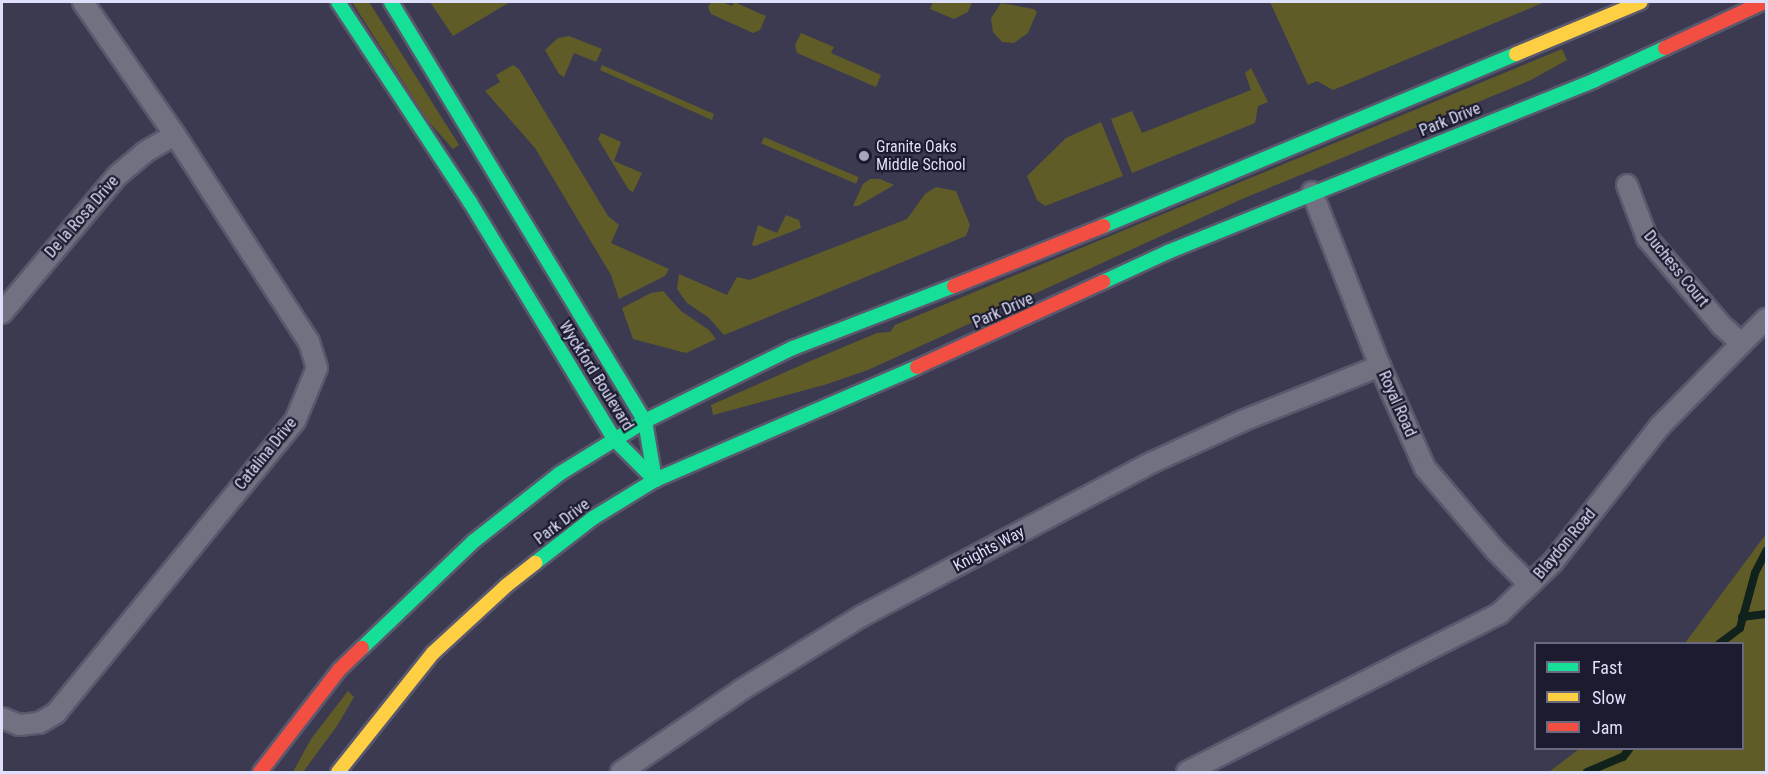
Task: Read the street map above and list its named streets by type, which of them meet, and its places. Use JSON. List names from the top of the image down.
{
  "streets": {
    "street": [
      "Park Drive",
      "De la Rosa Drive",
      "Duchess Court",
      "Wyckford Boulevard",
      "Royal Road",
      "Catalina Drive",
      "Blaydon Road",
      "Knights Way"
    ]
  },
  "crossings": [
    ["Park Drive", "Wyckford Boulevard"],
    ["Park Drive", "Royal Road"],
    ["De la Rosa Drive", "Catalina Drive"],
    ["Duchess Court", "Blaydon Road"],
    ["Royal Road", "Blaydon Road"],
    ["Royal Road", "Knights Way"]
  ],
  "places": ["Granite Oaks Middle School"],
  "legend": ["Fast", "Slow", "Jam"]
}
